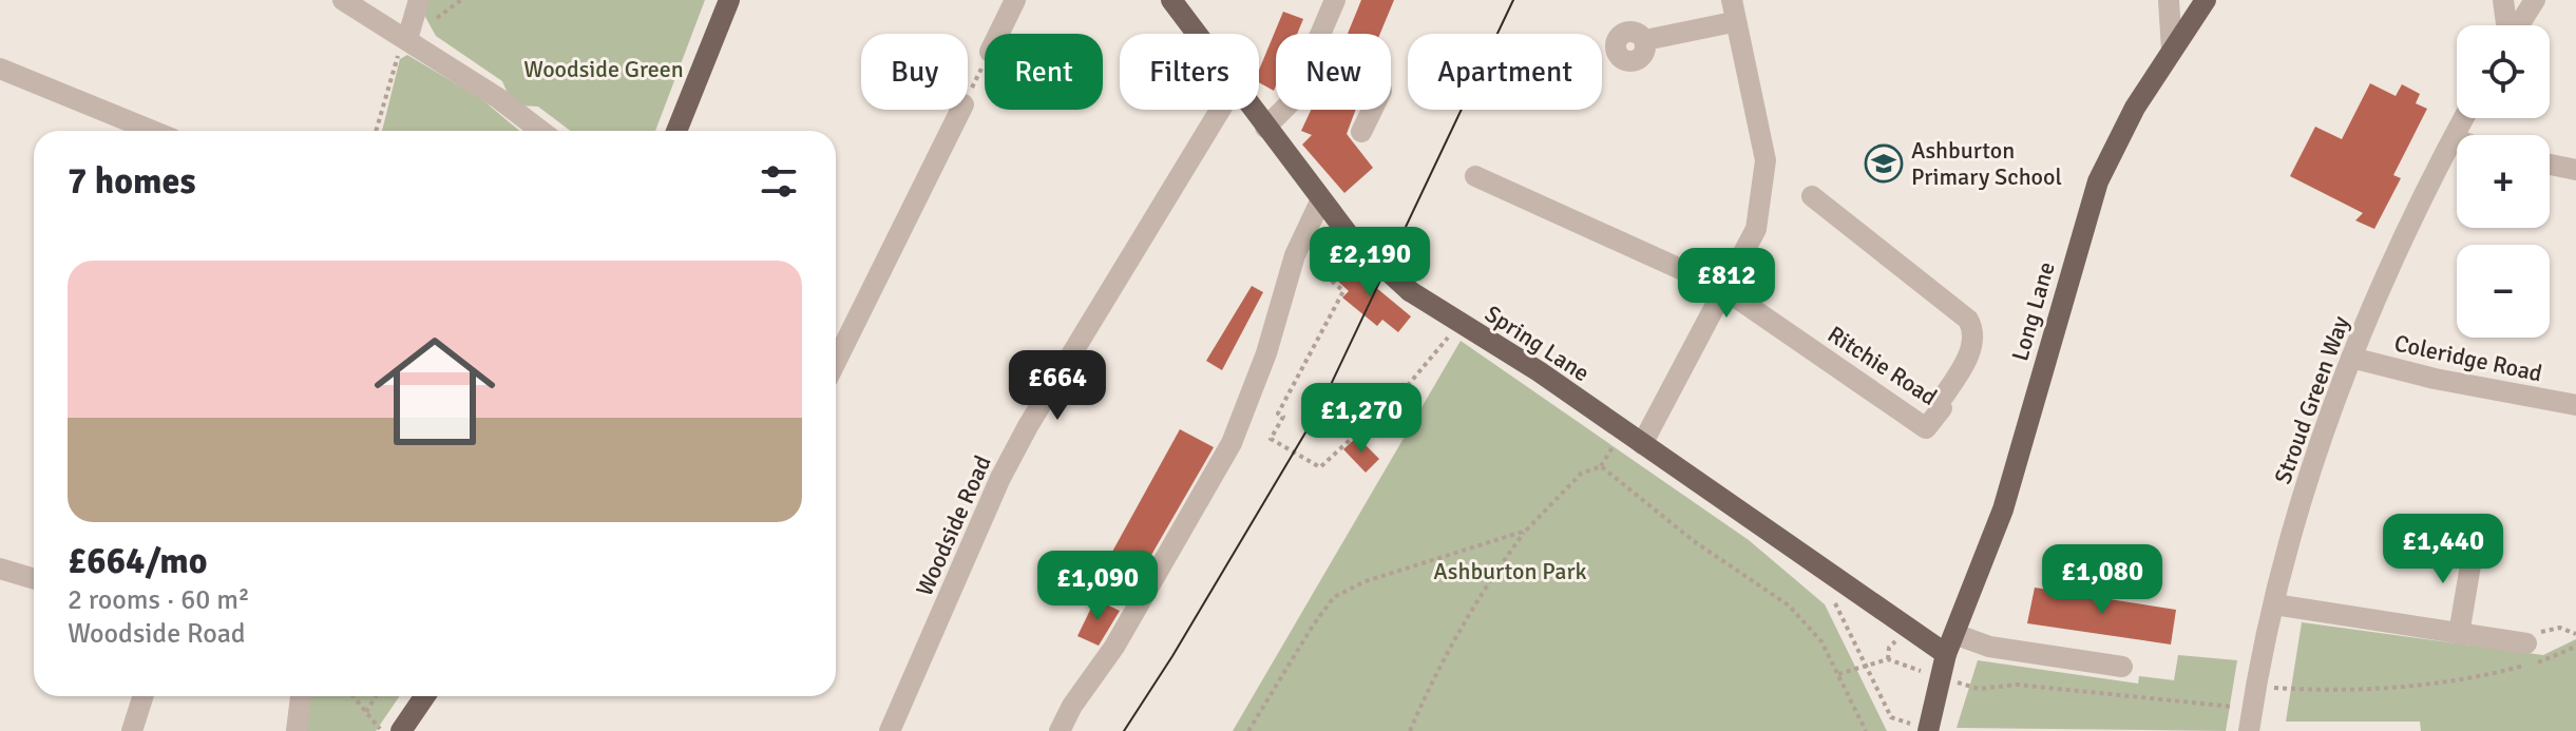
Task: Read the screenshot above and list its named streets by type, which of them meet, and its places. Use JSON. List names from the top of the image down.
{
  "streets": {
    "main road": ["Long Lane", "Spring Lane"],
    "street": [
      "Coleridge Road",
      "Ritchie Road",
      "Stroud Green Way",
      "Woodside Road"
    ]
  },
  "crossings": [
    ["Long Lane", "Spring Lane"],
    ["Coleridge Road", "Stroud Green Way"]
  ],
  "parks": ["Woodside Green", "Ashburton Park"],
  "places": {
    "school or university": ["Ashburton Primary School"]
  },
  "page": {
    "map_buttons": ["+", "−"],
    "chip": [
      "Buy",
      "Rent",
      "Filters",
      "New",
      "Apartment"
    ],
    "heading": "7 homes",
    "price": [
      "£2,190",
      "£812",
      "£664",
      "£1,270",
      "£1,440",
      "£1,080",
      "£1,090"
    ],
    "list": [
      {
        "name": "£664/mo",
        "note": "2 rooms · 60 m² · Woodside Road"
      }
    ]
  }
}
